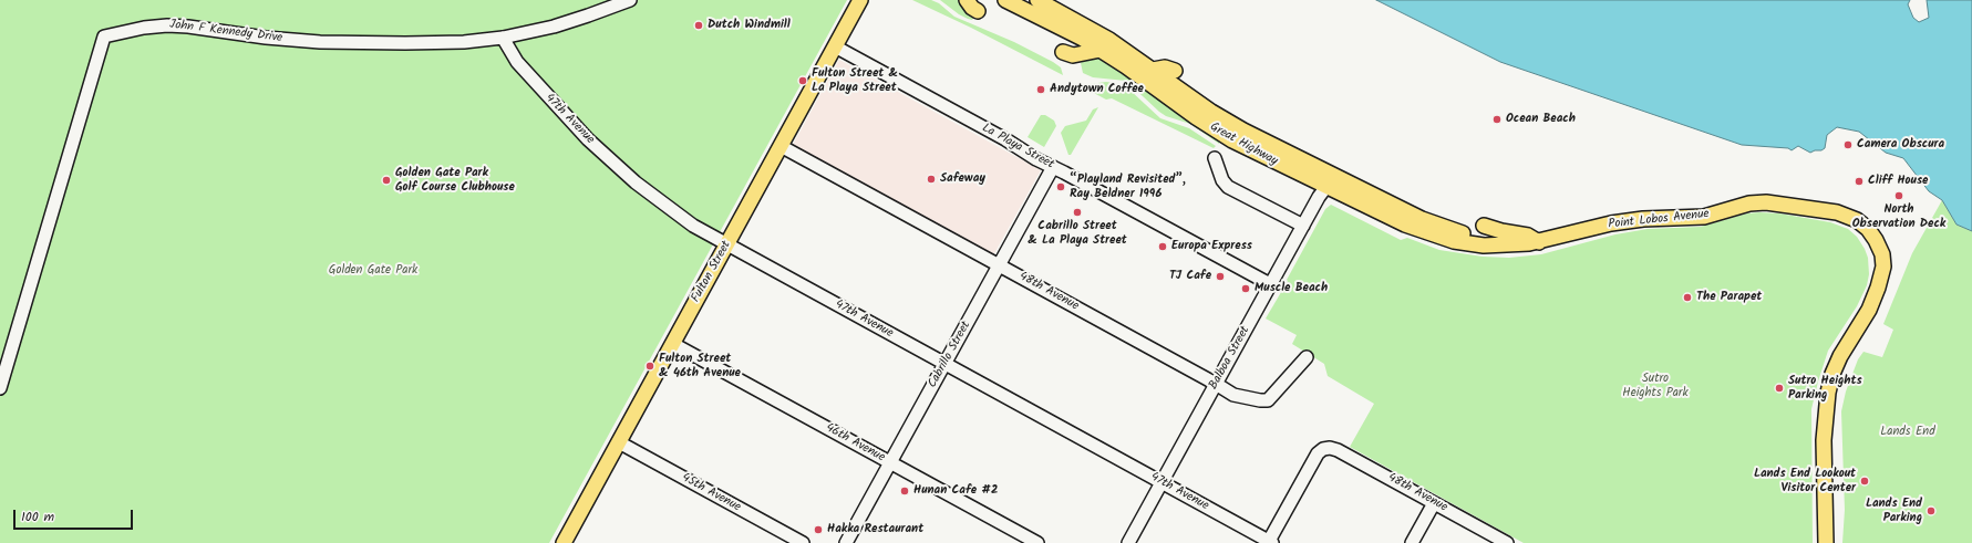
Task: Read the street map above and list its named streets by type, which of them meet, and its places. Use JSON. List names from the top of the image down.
{
  "streets": {
    "main road": ["Great Highway", "Point Lobos Avenue", "Fulton Street"],
    "street": [
      "John F Kennedy Drive",
      "47th Avenue",
      "La Playa Street",
      "48th Avenue",
      "Cabrillo Street",
      "Balboa Street",
      "46th Avenue",
      "45th Avenue"
    ]
  },
  "crossings": [
    ["John F Kennedy Drive", "47th Avenue"],
    ["47th Avenue", "Fulton Street"],
    ["47th Avenue", "48th Avenue"],
    ["47th Avenue", "Cabrillo Street"],
    ["47th Avenue", "Balboa Street"],
    ["Great Highway", "Point Lobos Avenue"],
    ["Great Highway", "Balboa Street"],
    ["La Playa Street", "Fulton Street"],
    ["La Playa Street", "Cabrillo Street"],
    ["La Playa Street", "Balboa Street"],
    ["Fulton Street", "48th Avenue"],
    ["Fulton Street", "46th Avenue"],
    ["Fulton Street", "45th Avenue"],
    ["48th Avenue", "Cabrillo Street"],
    ["48th Avenue", "Balboa Street"],
    ["Cabrillo Street", "46th Avenue"]
  ],
  "parks": ["Golden Gate Park", "Sutro Heights Park", "Lands End"],
  "places": [
    "Dutch Windmill",
    "Fulton Street & La Playa Street",
    "Andytown Coffee",
    "Ocean Beach",
    "Camera Obscura",
    "Safeway",
    "Golden Gate Park Golf Course Clubhouse",
    "Cliff House",
    "“Playland Revisited”, Ray Beldner 1996",
    "North Observation Deck",
    "Cabrillo Street & La Playa Street",
    "Europa Express",
    "TJ Cafe",
    "Muscle Beach",
    "The Parapet",
    "Fulton Street & 46th Avenue",
    "Sutro Heights Parking",
    "Lands End Lookout Visitor Center",
    "Hunan Cafe #2",
    "Lands End Parking",
    "Hakka Restaurant"
  ],
  "scale_bar": "100 m"
}
